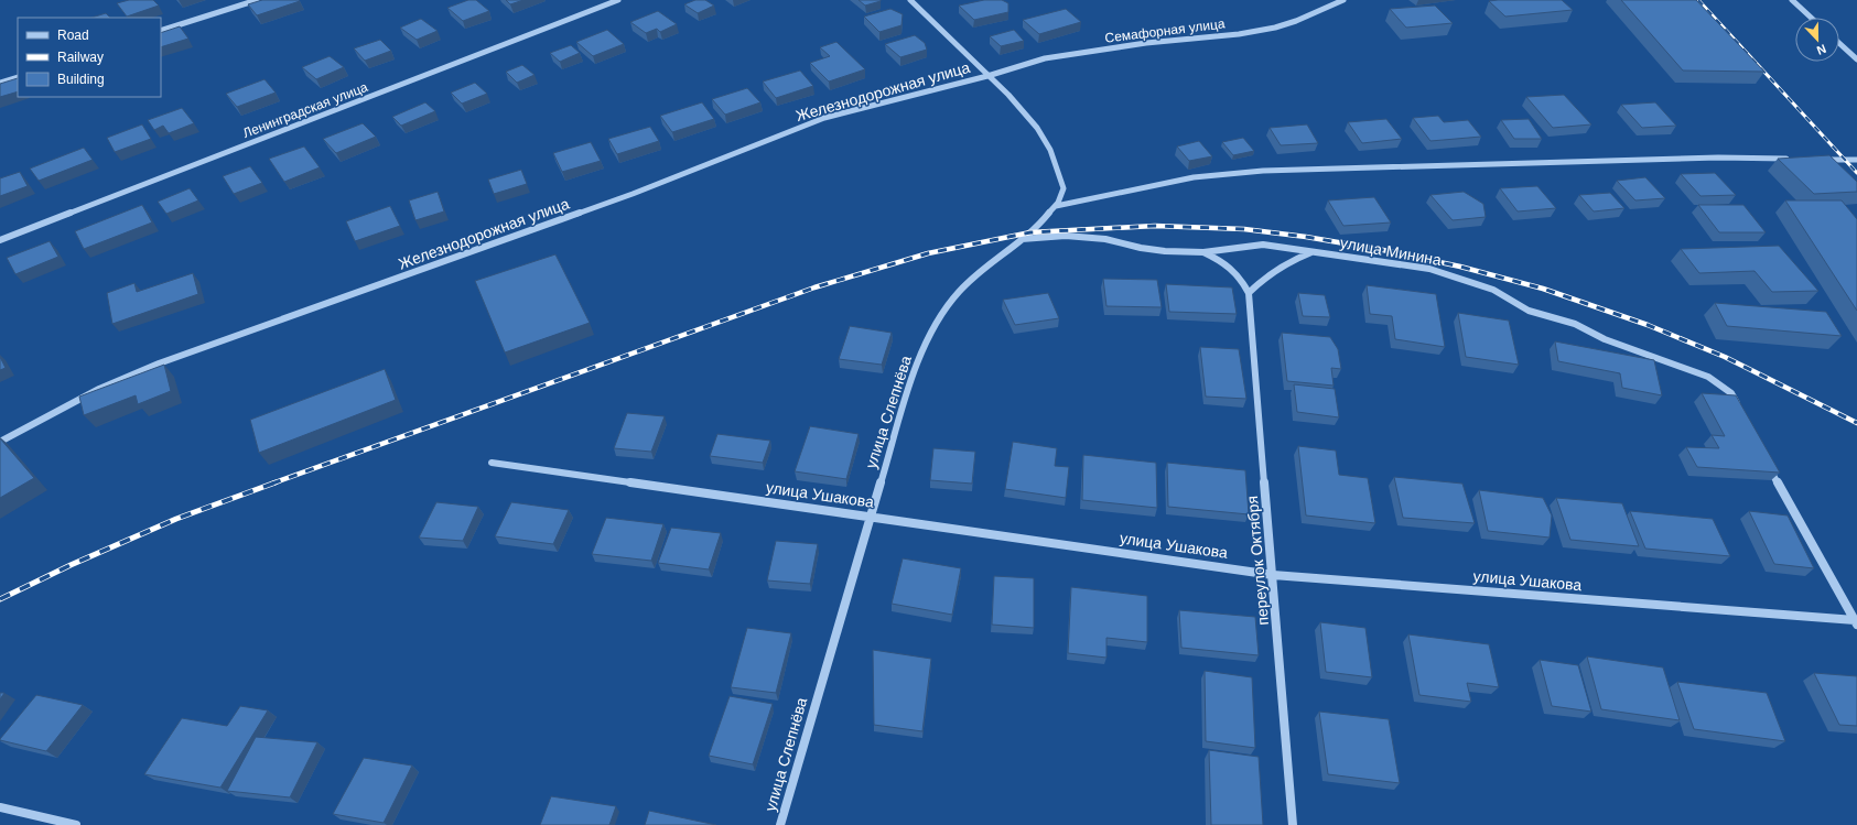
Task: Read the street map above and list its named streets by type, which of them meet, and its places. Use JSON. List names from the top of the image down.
{
  "streets": {
    "street": [
      "Семафорная улица",
      "Железнодорожная улица",
      "Ленинградская улица",
      "улица Минина",
      "улица Слепнёва",
      "улица Ушакова",
      "переулок Октября"
    ]
  },
  "crossings": [
    ["Семафорная улица", "Железнодорожная улица"],
    ["Семафорная улица", "улица Слепнёва"],
    ["Железнодорожная улица", "улица Слепнёва"],
    ["улица Минина", "улица Слепнёва"],
    ["улица Минина", "переулок Октября"],
    ["улица Слепнёва", "улица Ушакова"],
    ["улица Ушакова", "переулок Октября"]
  ],
  "legend": ["Road", "Railway", "Building"],
  "north": "bottom"
}
